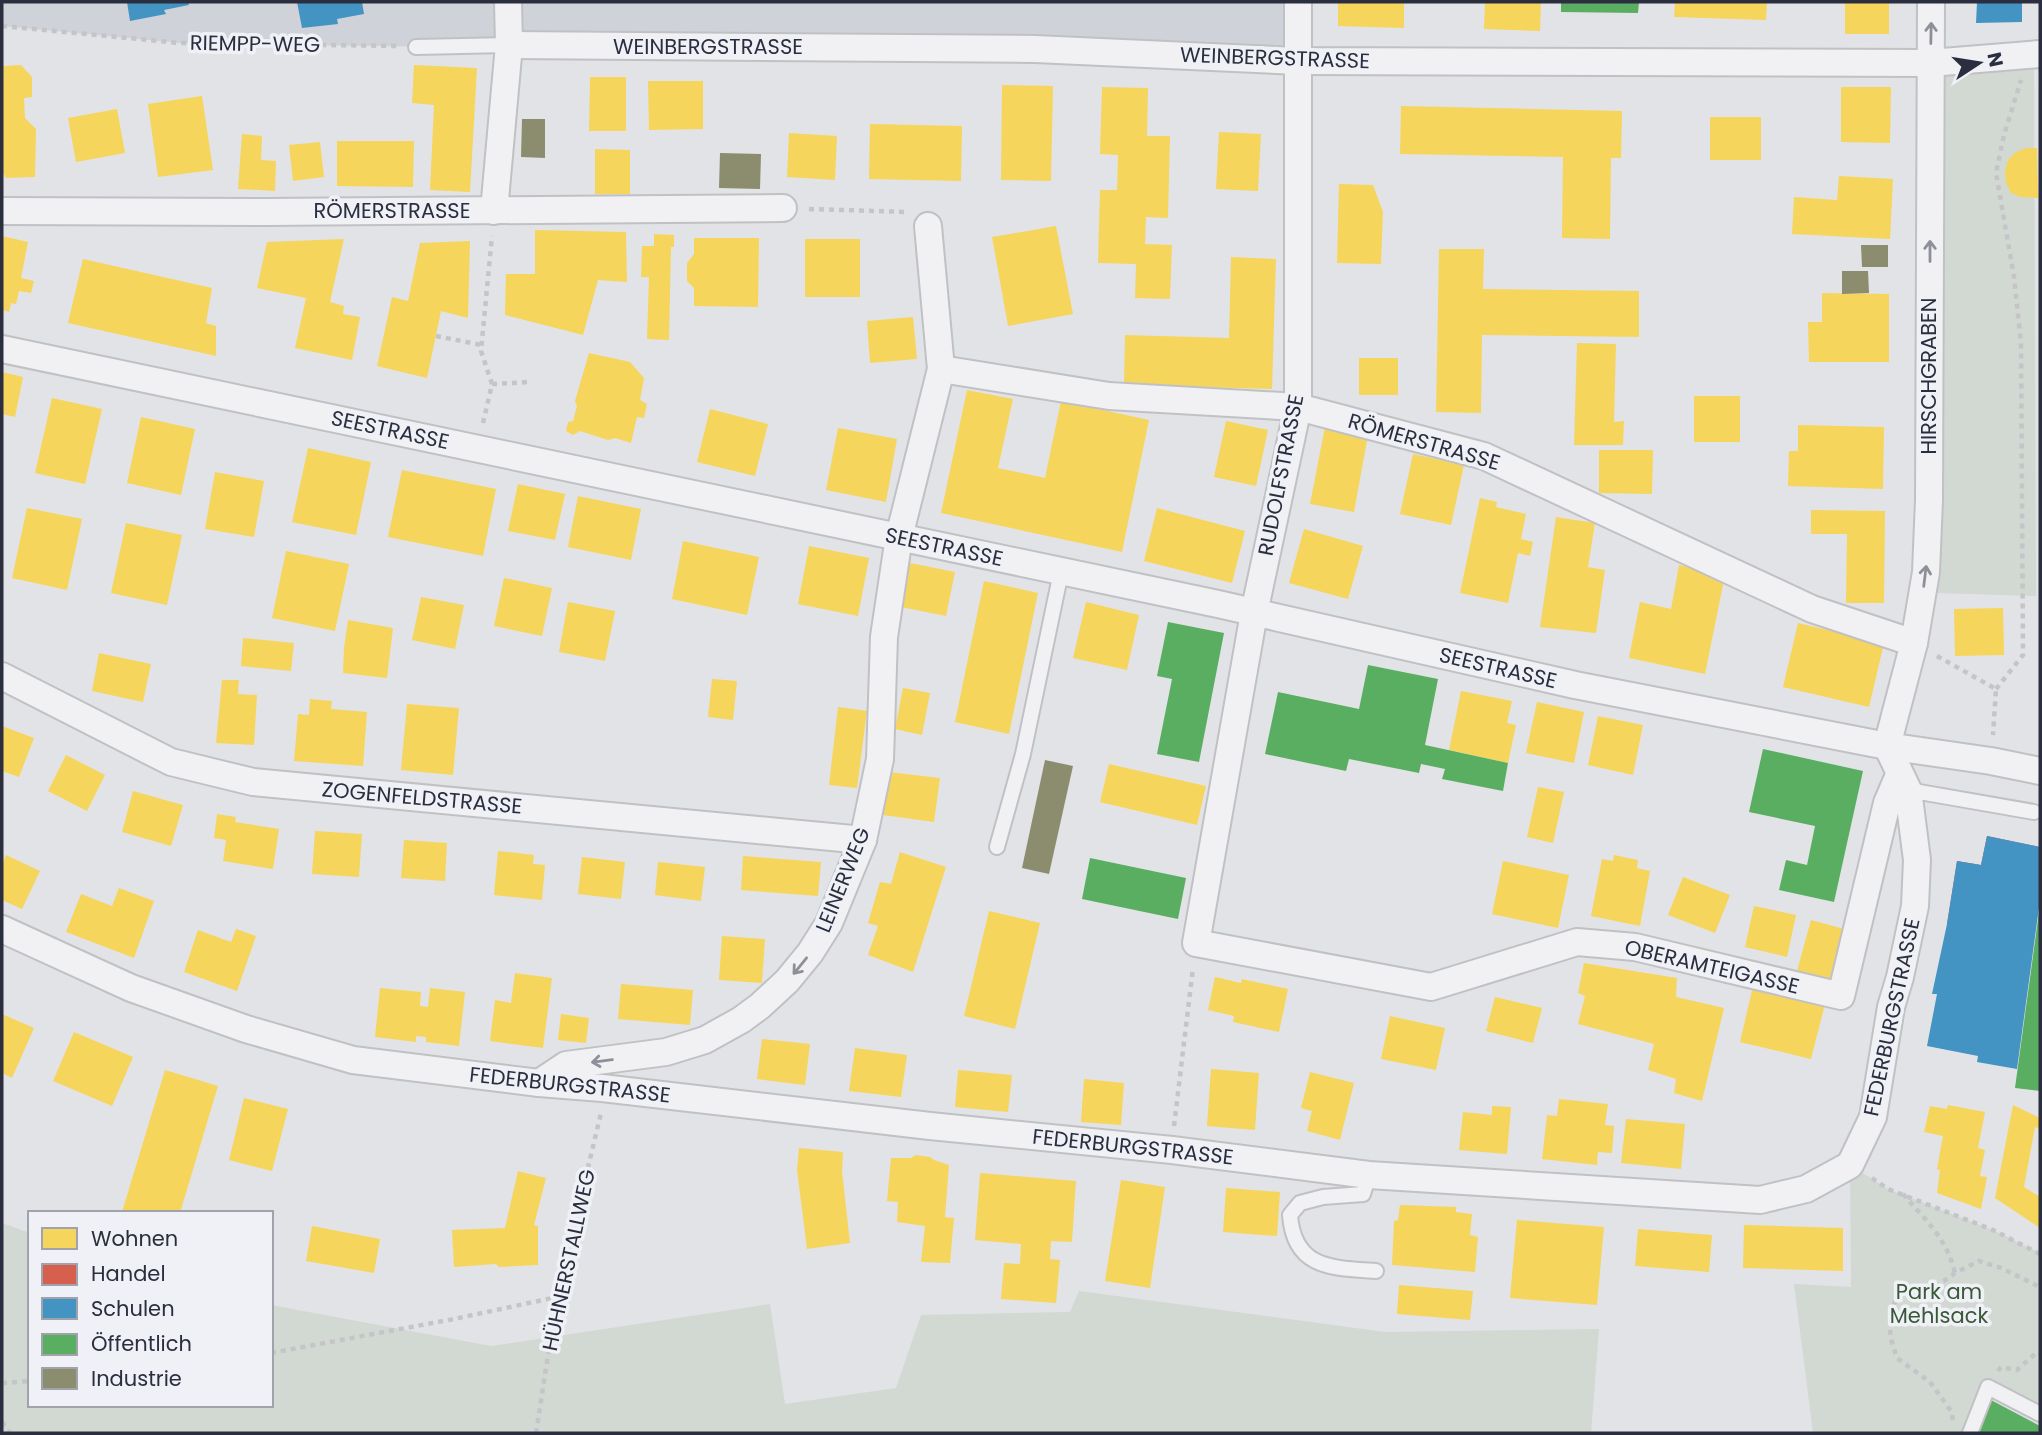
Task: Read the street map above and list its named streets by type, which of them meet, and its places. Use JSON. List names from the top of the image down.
{
  "streets": {
    "street": [
      "WEINBERGSTRASSE",
      "RÖMERSTRASSE",
      "HIRSCHGRABEN",
      "SEESTRASSE",
      "RUDOLFSTRASSE",
      "ZOGENFELDSTRASSE",
      "LEINERWEG",
      "OBERAMTEIGASSE",
      "FEDERBURGSTRASSE"
    ],
    "path": ["RIEMPP-WEG", "HÜHNERSTALLWEG"]
  },
  "crossings": [
    ["WEINBERGSTRASSE", "HIRSCHGRABEN"],
    ["WEINBERGSTRASSE", "RUDOLFSTRASSE"],
    ["RÖMERSTRASSE", "HIRSCHGRABEN"],
    ["RÖMERSTRASSE", "RUDOLFSTRASSE"],
    ["HIRSCHGRABEN", "SEESTRASSE"],
    ["HIRSCHGRABEN", "FEDERBURGSTRASSE"],
    ["SEESTRASSE", "RUDOLFSTRASSE"],
    ["SEESTRASSE", "LEINERWEG"],
    ["SEESTRASSE", "FEDERBURGSTRASSE"],
    ["RUDOLFSTRASSE", "OBERAMTEIGASSE"],
    ["ZOGENFELDSTRASSE", "LEINERWEG"],
    ["LEINERWEG", "FEDERBURGSTRASSE"],
    ["OBERAMTEIGASSE", "FEDERBURGSTRASSE"],
    ["FEDERBURGSTRASSE", "HÜHNERSTALLWEG"]
  ],
  "one_way": ["HIRSCHGRABEN", "LEINERWEG"],
  "parks": ["Park am Mehlsack"],
  "legend": [
    "Wohnen",
    "Handel",
    "Schulen",
    "Öffentlich",
    "Industrie"
  ],
  "north": "right"
}
